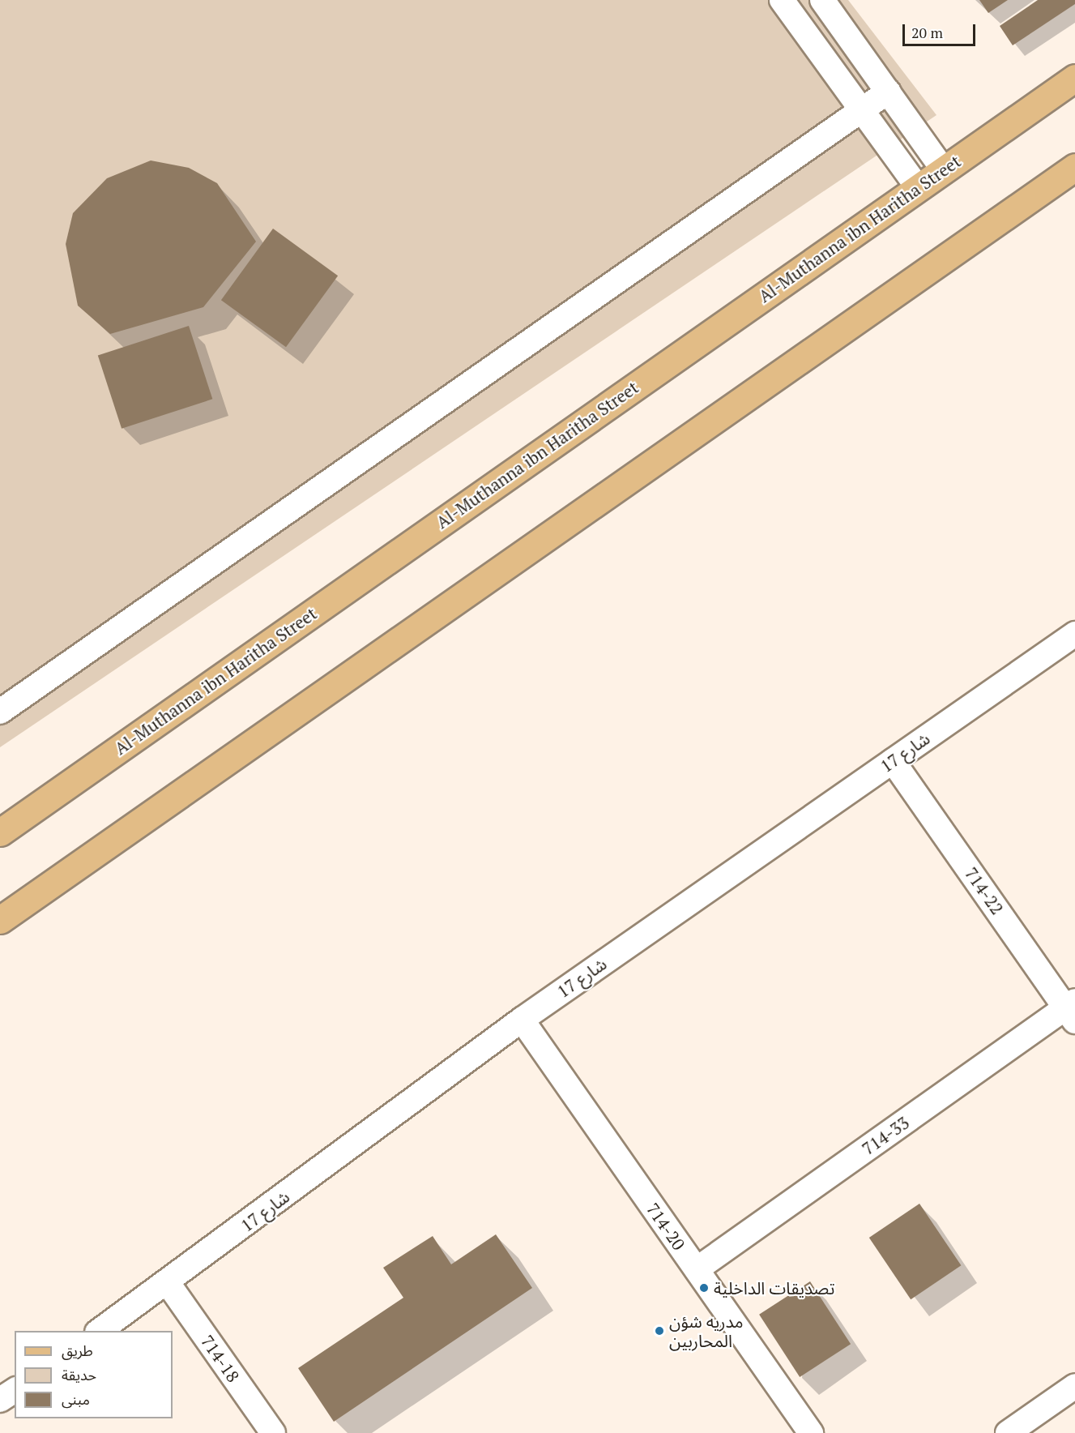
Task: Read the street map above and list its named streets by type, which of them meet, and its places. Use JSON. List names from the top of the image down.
{
  "streets": {
    "main road": ["Al-Muthanna ibn Haritha Street"],
    "street": [
      "شارع 17",
      "714-22",
      "714-33",
      "714-20",
      "714-18"
    ]
  },
  "crossings": [
    ["شارع 17", "714-22"],
    ["شارع 17", "714-20"],
    ["شارع 17", "714-18"],
    ["714-22", "714-33"],
    ["714-33", "714-20"]
  ],
  "places": ["تصديقات الداخلية", "مدريه شؤن المحاربين"],
  "legend": ["طريق", "حديقة", "مبنى"],
  "scale_bar": "20 m"
}
